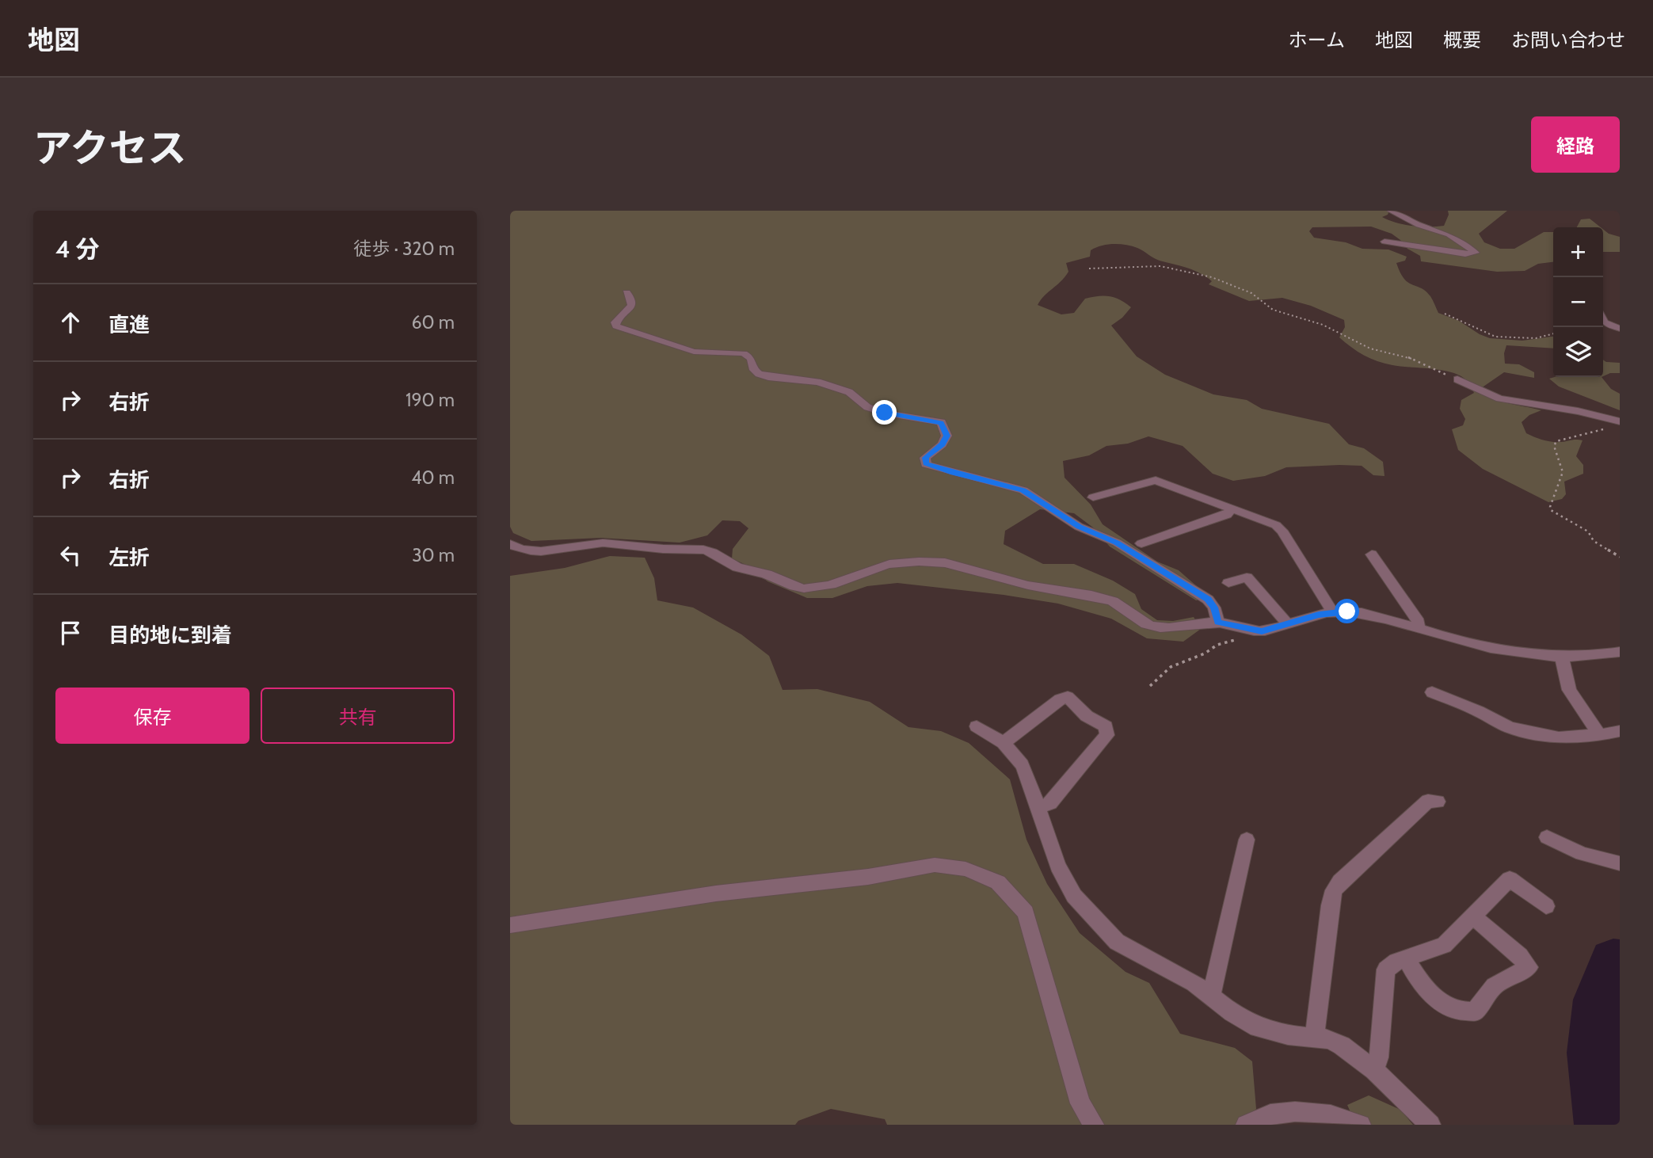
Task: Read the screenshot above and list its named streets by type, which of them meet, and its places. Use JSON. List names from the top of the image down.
{
  "page": {
    "header": "地図",
    "nav": [
      "ホーム",
      "地図",
      "概要",
      "お問い合わせ"
    ],
    "title": "アクセス",
    "buttons": [
      "経路",
      ["保存", "共有"]
    ],
    "heading": ["4 分", "徒歩 · 320 m"],
    "map_buttons": ["+", "−"],
    "list": [
      ["直進", "60 m"],
      ["右折", "190 m"],
      ["右折", "40 m"],
      ["左折", "30 m"],
      "目的地に到着"
    ]
  }
}
